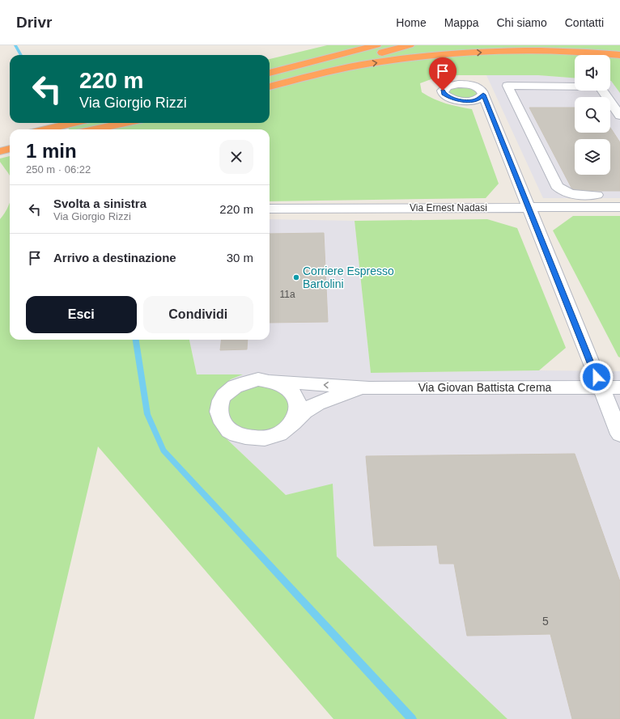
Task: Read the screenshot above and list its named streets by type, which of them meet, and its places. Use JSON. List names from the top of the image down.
{
  "streets": {
    "street": ["Via Ernest Nadasi", "Via Giovan Battista Crema"]
  },
  "places": ["Corriere Espresso Bartolini"],
  "house_numbers": ["11a", "5"],
  "page": {
    "header": "Drivr",
    "nav": [
      "Home",
      "Mappa",
      "Chi siamo",
      "Contatti"
    ],
    "turn": ["220 m", "Via Giorgio Rizzi"],
    "heading": ["1 min", "250 m · 06:22"],
    "list": [
      {
        "name": "Svolta a sinistra",
        "note": "Via Giorgio Rizzi",
        "value": "220 m"
      },
      {
        "name": "Arrivo a destinazione",
        "value": "30 m"
      }
    ],
    "buttons": ["Esci", "Condividi"]
  }
}
